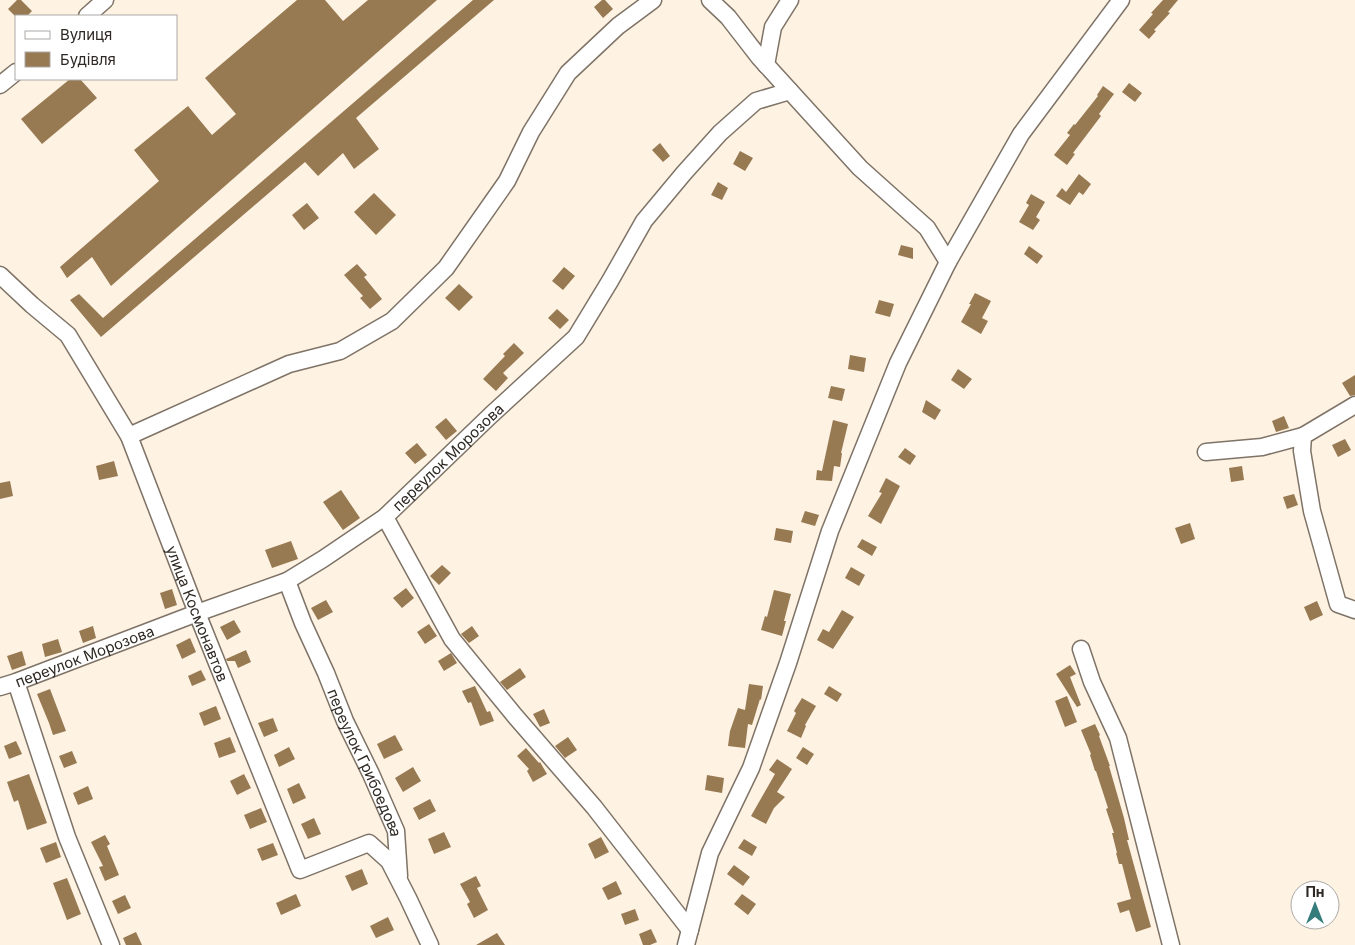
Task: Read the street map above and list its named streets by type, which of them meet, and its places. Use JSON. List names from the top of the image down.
{
  "streets": {
    "street": ["переулок Морозова", "улица Космонавтов", "переулок Грибоедова"]
  },
  "crossings": [
    ["переулок Морозова", "улица Космонавтов"],
    ["переулок Морозова", "переулок Грибоедова"],
    ["улица Космонавтов", "переулок Грибоедова"]
  ],
  "legend": ["Вулиця", "Будівля"],
  "north": "top"
}
